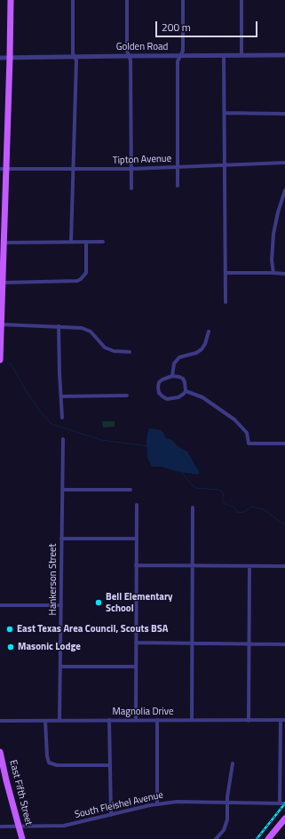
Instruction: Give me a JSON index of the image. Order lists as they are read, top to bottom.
{
  "streets": {
    "main road": ["East Fifth Street"],
    "street": [
      "Golden Road",
      "Tipton Avenue",
      "Hankerson Street",
      "Magnolia Drive",
      "South Fleishel Avenue"
    ]
  },
  "crossings": [
    ["Hankerson Street", "Magnolia Drive"],
    ["East Fifth Street", "South Fleishel Avenue"]
  ],
  "places": ["Bell Elementary School", "East Texas Area Council, Scouts BSA", "Masonic Lodge"],
  "scale_bar": "200 m"
}
